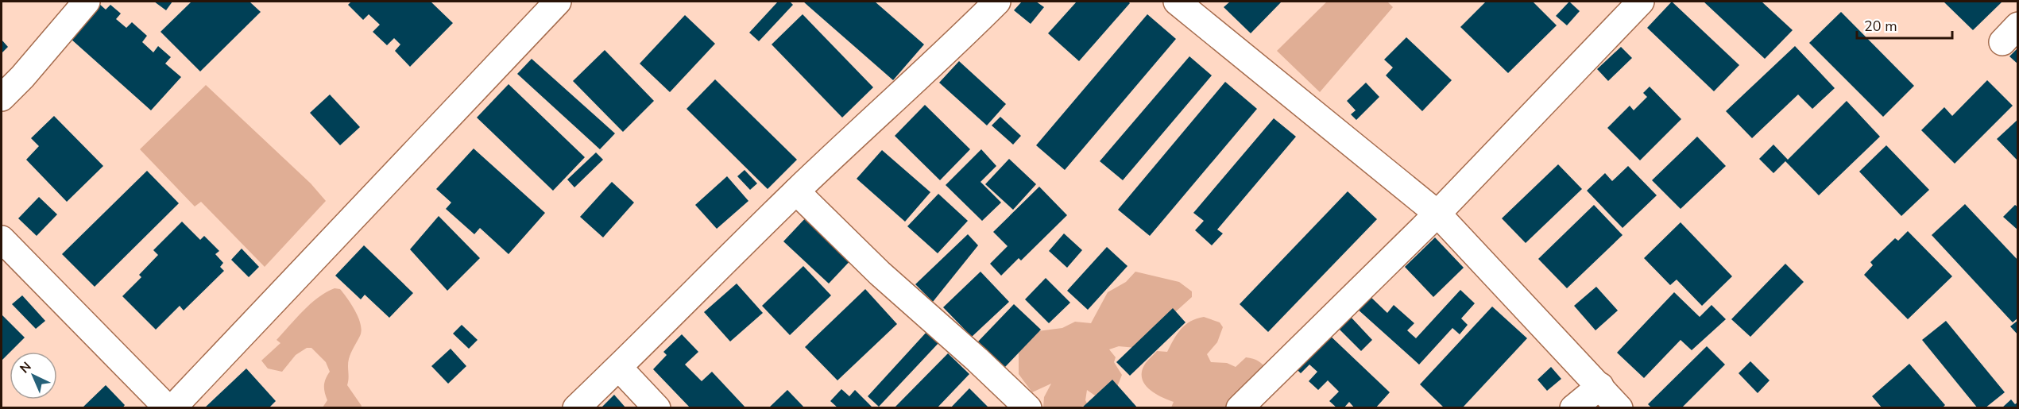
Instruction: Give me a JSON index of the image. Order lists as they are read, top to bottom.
{
  "scale_bar": "20 m",
  "north": "top left"
}
